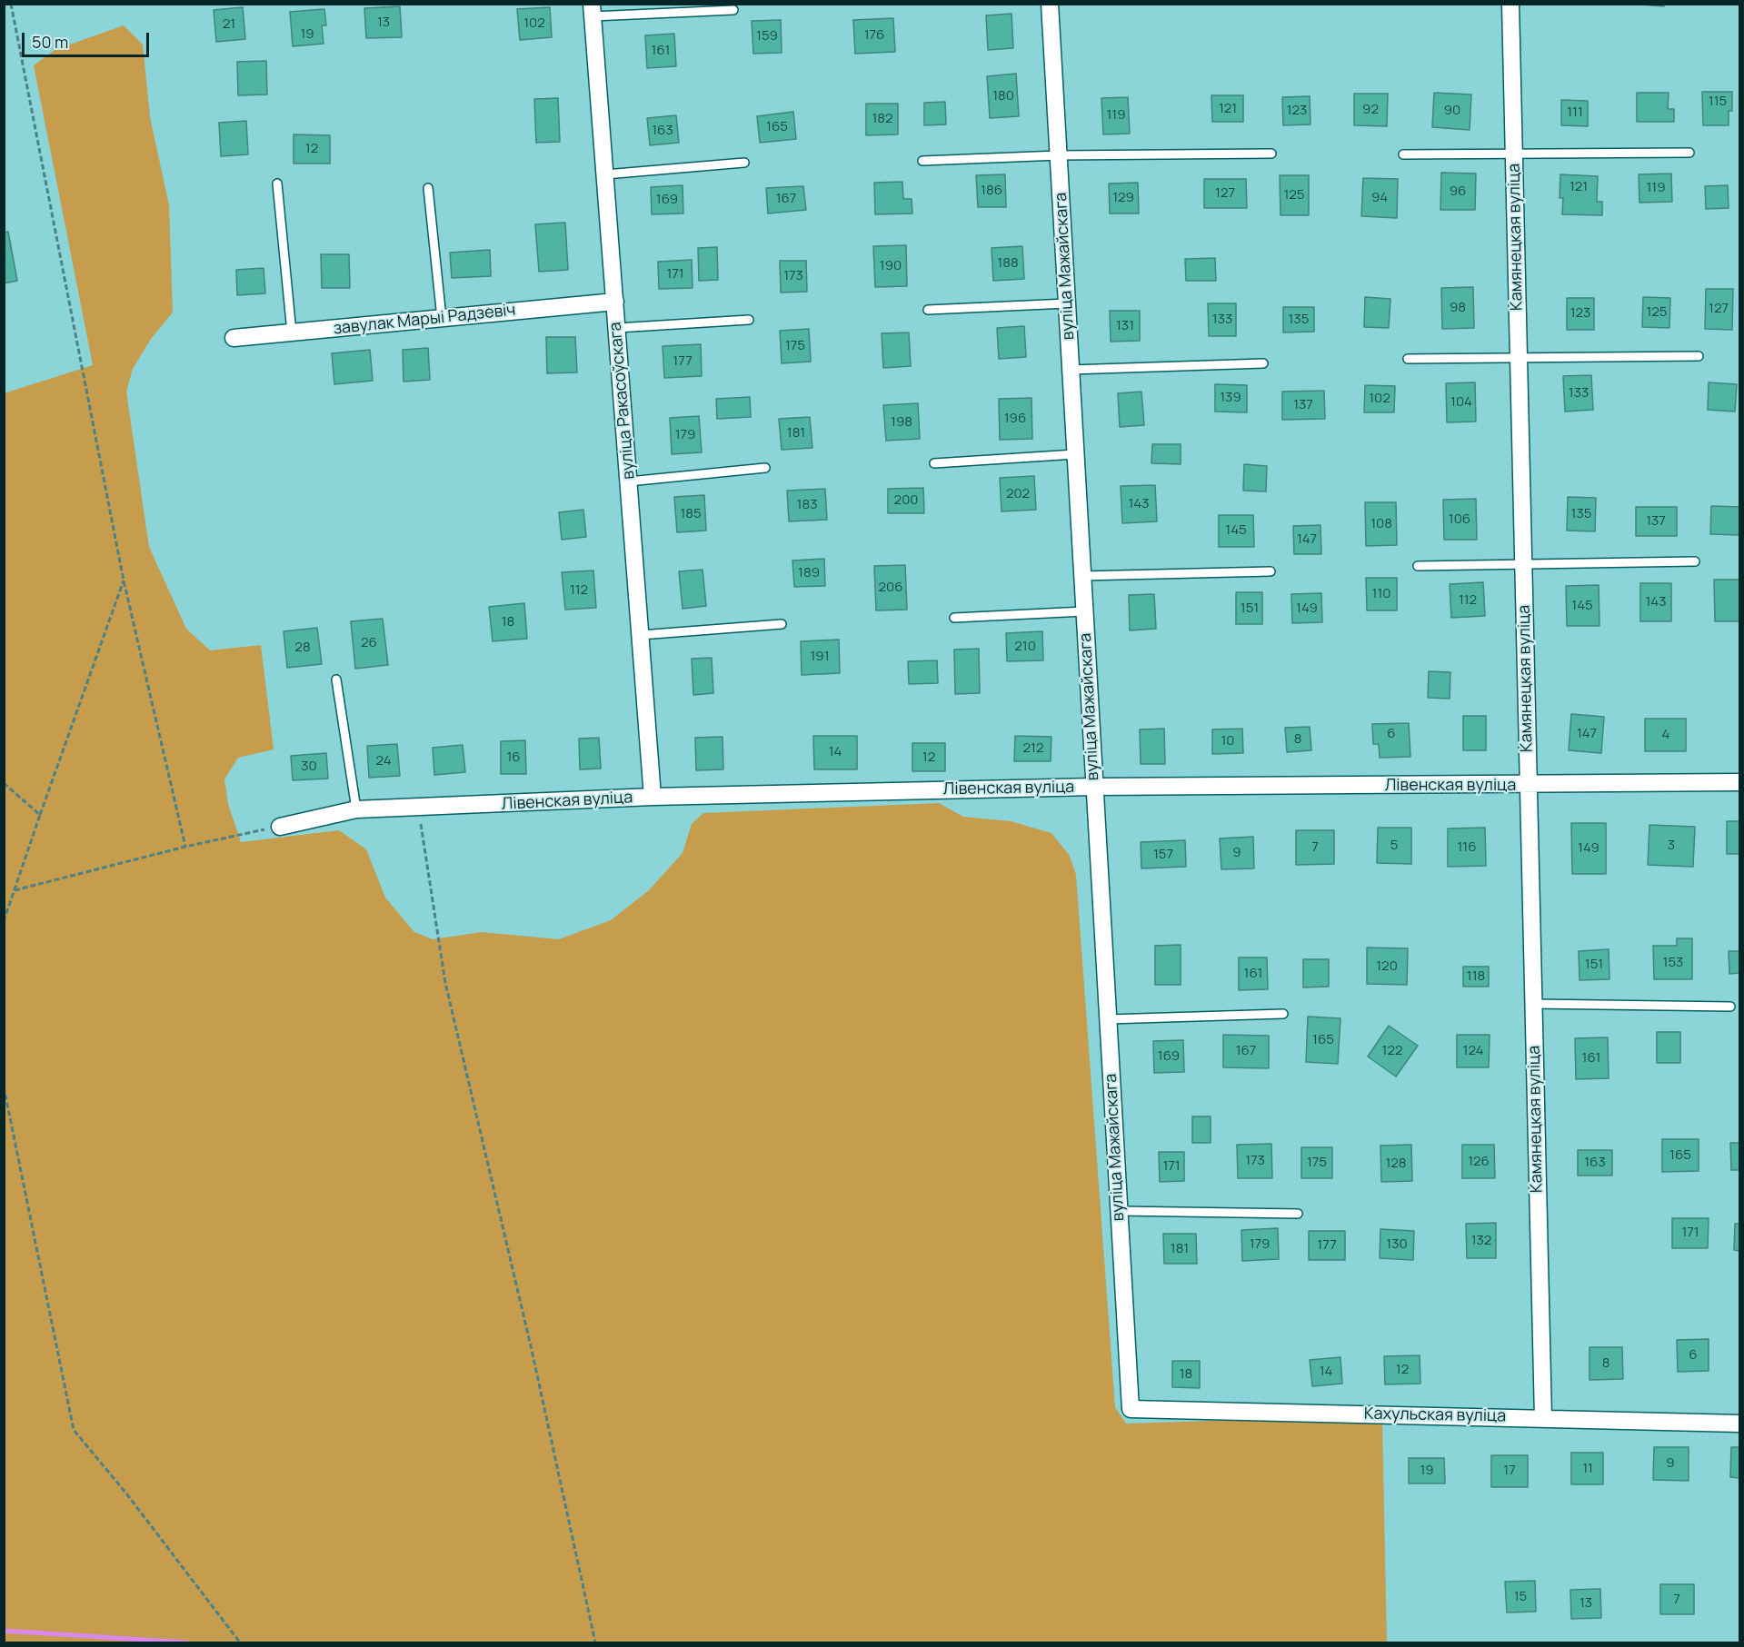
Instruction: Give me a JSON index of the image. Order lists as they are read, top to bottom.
{
  "streets": {
    "street": [
      "Камянецкая вуліца",
      "вуліца Мажайскага",
      "завулак Марыі Радзевіч",
      "вуліца Ракасоўскага",
      "Лівенская вуліца",
      "Кахульская вуліца"
    ]
  },
  "crossings": [
    ["Камянецкая вуліца", "Лівенская вуліца"],
    ["Камянецкая вуліца", "Кахульская вуліца"],
    ["вуліца Мажайскага", "Лівенская вуліца"],
    ["вуліца Мажайскага", "Кахульская вуліца"],
    ["завулак Марыі Радзевіч", "вуліца Ракасоўскага"],
    ["вуліца Ракасоўскага", "Лівенская вуліца"]
  ],
  "house_numbers": [
    "13",
    "102",
    "21",
    "19",
    "176",
    "159",
    "161",
    "180",
    "115",
    "121",
    "92",
    "123",
    "90",
    "111",
    "119",
    "182",
    "165",
    "163",
    "12",
    "121",
    "119",
    "186",
    "96",
    "127",
    "125",
    "129",
    "94",
    "167",
    "169",
    "188",
    "190",
    "171",
    "173",
    "98",
    "127",
    "125",
    "123",
    "133",
    "135",
    "131",
    "175",
    "177",
    "133",
    "139",
    "102",
    "104",
    "137",
    "196",
    "198",
    "181",
    "179",
    "202",
    "200",
    "143",
    "183",
    "185",
    "135",
    "106",
    "137",
    "108",
    "145",
    "147",
    "189",
    "206",
    "112",
    "110",
    "112",
    "143",
    "145",
    "151",
    "149",
    "18",
    "26",
    "210",
    "28",
    "191",
    "6",
    "147",
    "4",
    "8",
    "10",
    "212",
    "14",
    "16",
    "12",
    "24",
    "30",
    "5",
    "3",
    "7",
    "116",
    "149",
    "9",
    "157",
    "153",
    "151",
    "120",
    "161",
    "118",
    "165",
    "167",
    "122",
    "124",
    "169",
    "161",
    "165",
    "173",
    "126",
    "175",
    "163",
    "128",
    "171",
    "171",
    "132",
    "179",
    "130",
    "177",
    "181",
    "6",
    "8",
    "12",
    "14",
    "18",
    "9",
    "11",
    "19",
    "17",
    "15",
    "7",
    "13"
  ],
  "scale_bar": "50 m"
}
